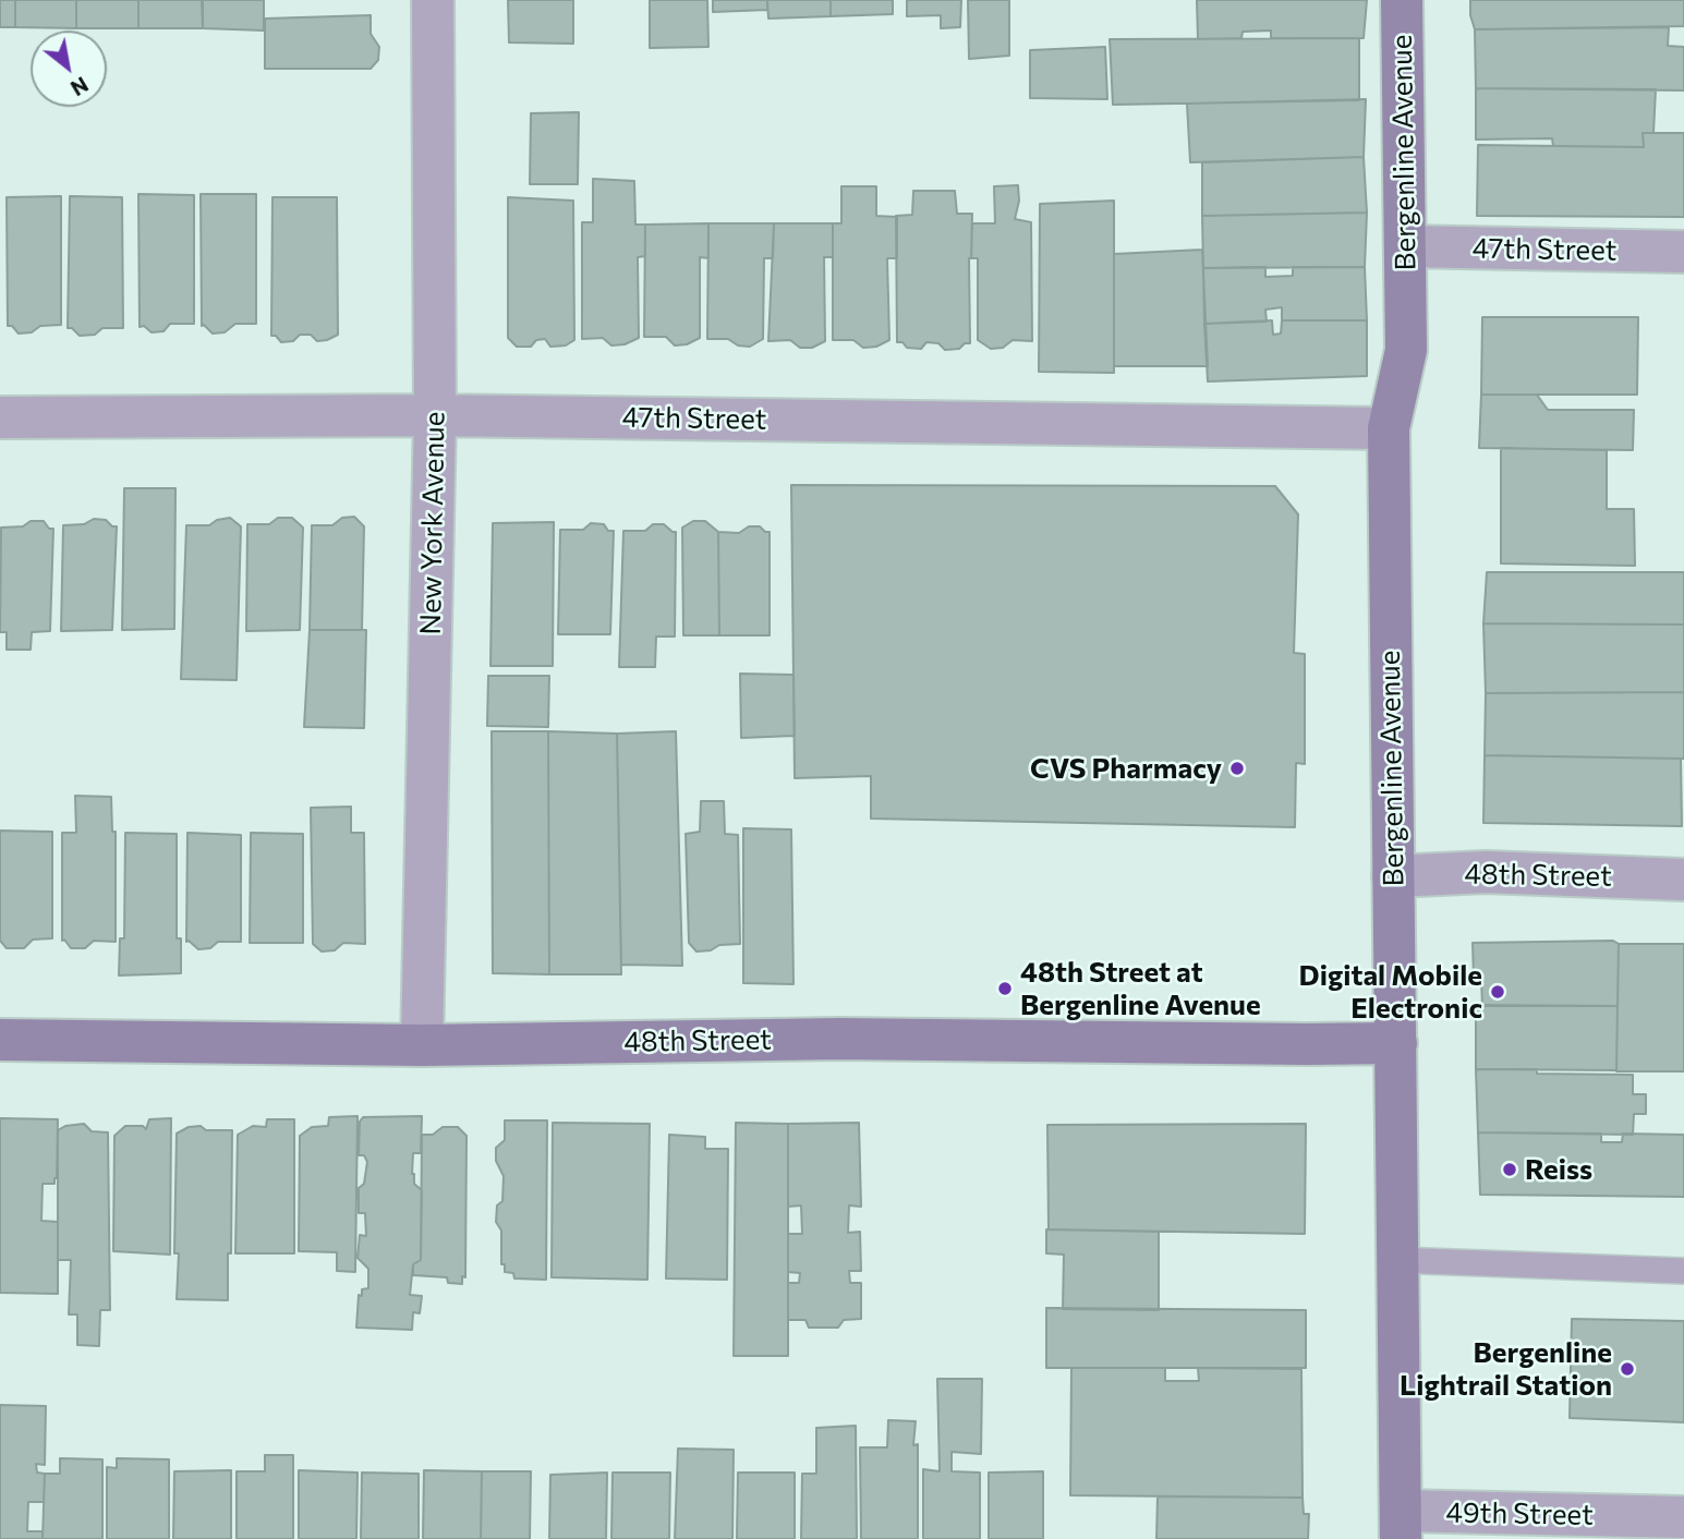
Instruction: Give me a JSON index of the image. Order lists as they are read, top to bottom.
{
  "streets": {
    "street": [
      "Bergenline Avenue",
      "47th Street",
      "New York Avenue",
      "48th Street",
      "49th Street"
    ]
  },
  "crossings": [
    ["Bergenline Avenue", "47th Street"],
    ["Bergenline Avenue", "48th Street"],
    ["Bergenline Avenue", "49th Street"],
    ["47th Street", "New York Avenue"],
    ["New York Avenue", "48th Street"]
  ],
  "places": [
    "CVS Pharmacy",
    "48th Street at Bergenline Avenue",
    "Digital Mobile Electronic",
    "Reiss",
    "Bergenline Lightrail Station"
  ],
  "north": "bottom right"
}
